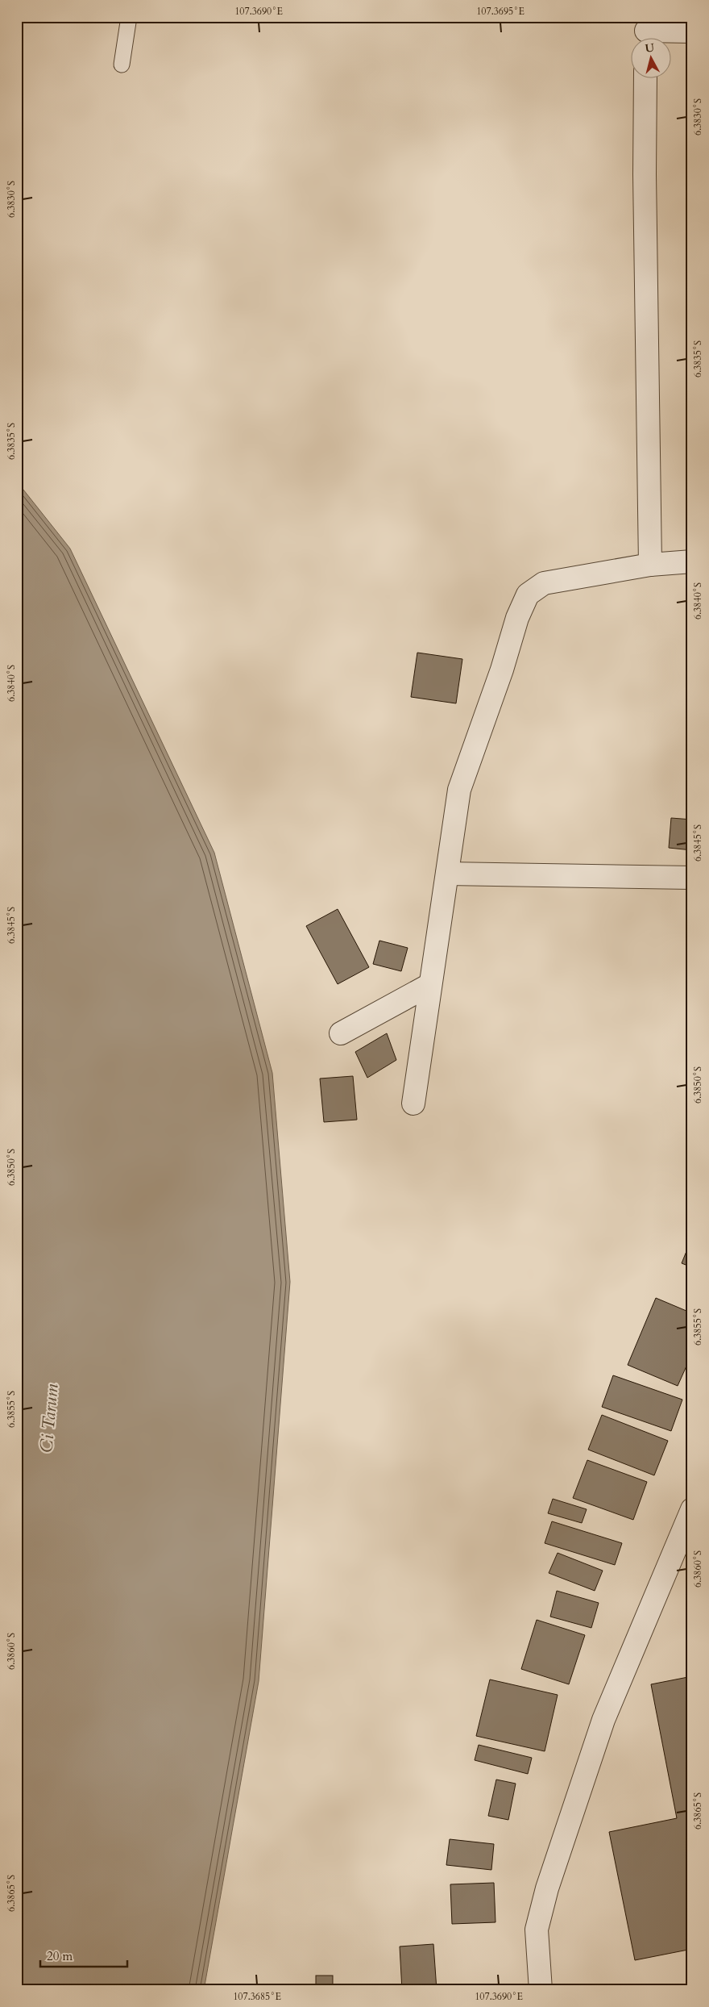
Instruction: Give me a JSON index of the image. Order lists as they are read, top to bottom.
{
  "water": ["Ci Tarum"],
  "scale_bar": "20 m",
  "north": "top",
  "coordinates": [
    "107.3690°E",
    "107.3695°E",
    "6.3830°S",
    "6.3835°S",
    "6.3840°S",
    "6.3845°S",
    "6.3850°S",
    "6.3855°S",
    "6.3860°S",
    "6.3865°S",
    "107.3685°E"
  ]
}
